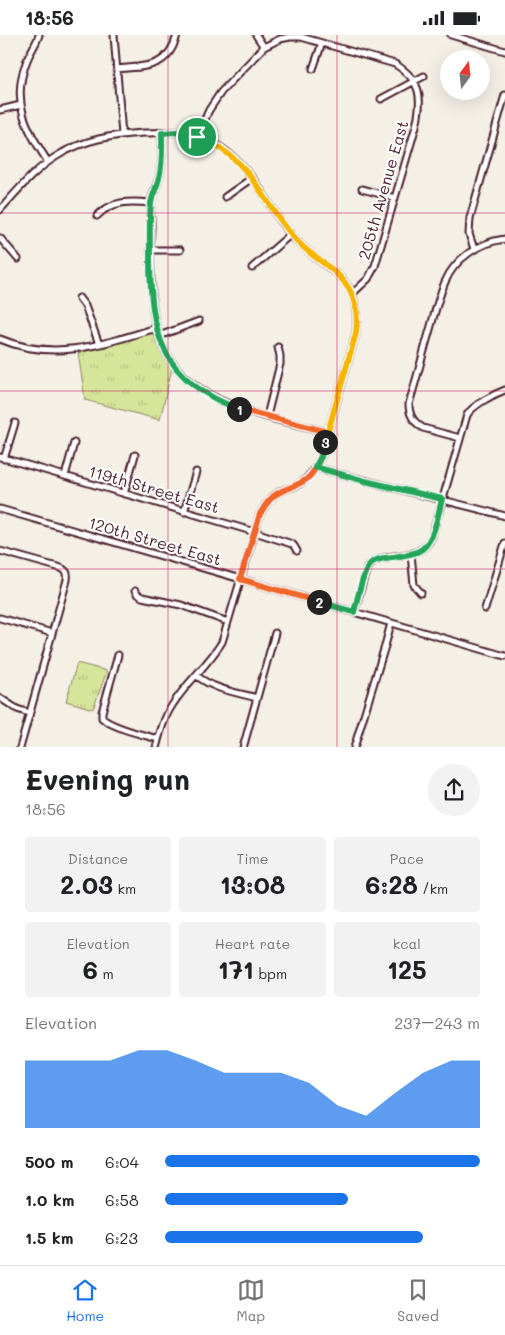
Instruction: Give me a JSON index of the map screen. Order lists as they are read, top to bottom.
{
  "streets": {
    "street": ["205th Avenue East", "119th Street East", "120th Street East"]
  },
  "north": "top",
  "page": {
    "status": "18:56",
    "pins": ["1", "3", "2"],
    "heading": ["Evening run", "18:56"],
    "stats": [
      ["Distance", "2.03 km"],
      ["Time", "13:08"],
      ["Pace", "6:28 /km"],
      ["Elevation", "6 m"],
      ["Heart rate", "171 bpm"],
      ["kcal", "125"]
    ],
    "chart": ["Elevation", "237–243 m"],
    "list": [
      {
        "name": "500 m",
        "note": "6:04"
      },
      {
        "name": "1.0 km",
        "note": "6:58"
      },
      {
        "name": "1.5 km",
        "note": "6:23"
      }
    ],
    "tabs": ["Home", "Map", "Saved"]
  }
}
